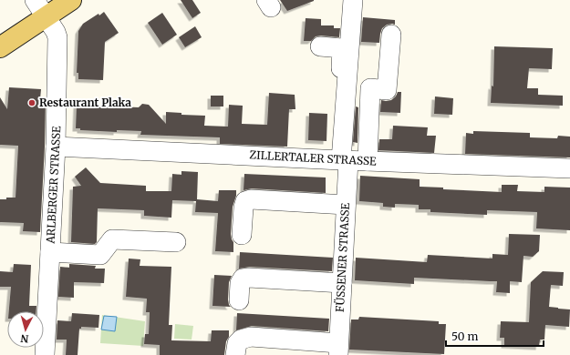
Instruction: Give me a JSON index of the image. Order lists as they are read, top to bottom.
{
  "streets": {
    "street": ["ZILLERTALER STRASSE", "ARLBERGER STRASSE", "FÜSSENER STRASSE"]
  },
  "crossings": [
    ["ZILLERTALER STRASSE", "ARLBERGER STRASSE"],
    ["ZILLERTALER STRASSE", "FÜSSENER STRASSE"]
  ],
  "places": ["Restaurant Plaka"],
  "scale_bar": "50 m",
  "north": "bottom"
}
